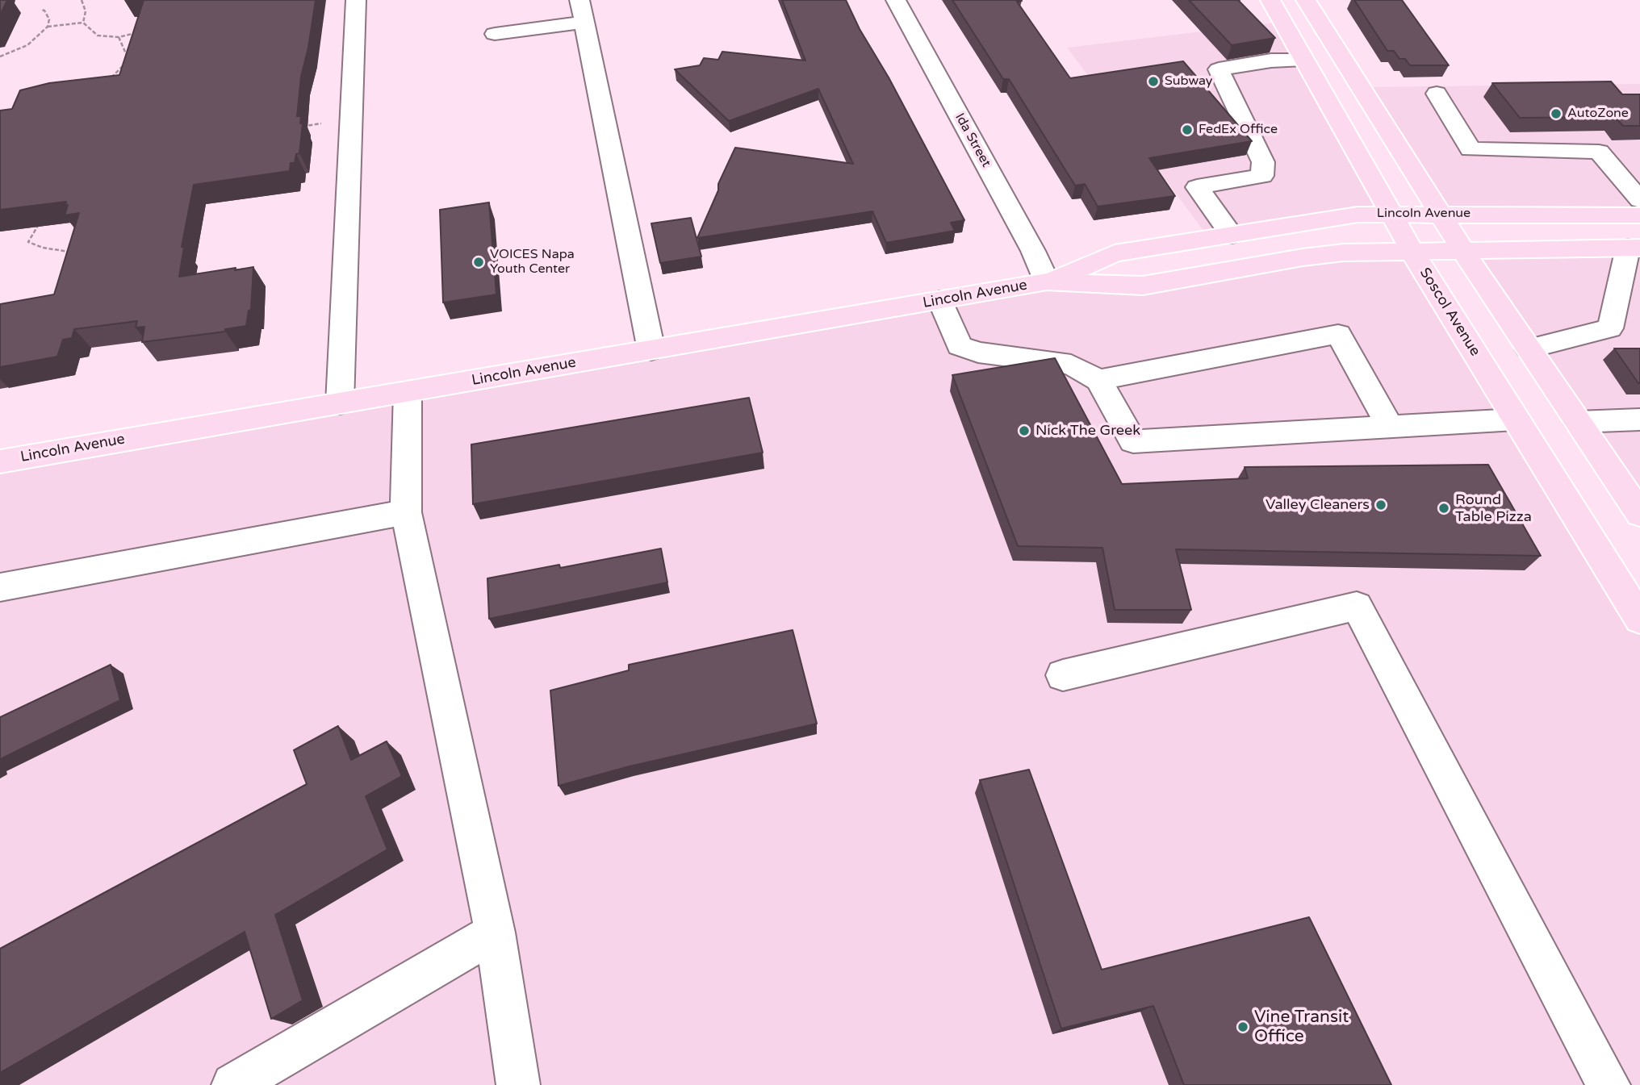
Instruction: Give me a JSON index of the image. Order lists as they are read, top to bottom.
{
  "streets": {
    "main road": ["Lincoln Avenue", "Soscol Avenue"],
    "street": ["Ida Street"]
  },
  "crossings": [
    ["Ida Street", "Lincoln Avenue"],
    ["Lincoln Avenue", "Soscol Avenue"]
  ],
  "places": [
    "Subway",
    "AutoZone",
    "FedEx Office",
    "VOICES Napa Youth Center",
    "Nick The Greek",
    "Valley Cleaners",
    "Round Table Pizza",
    "Vine Transit Office"
  ]
}
